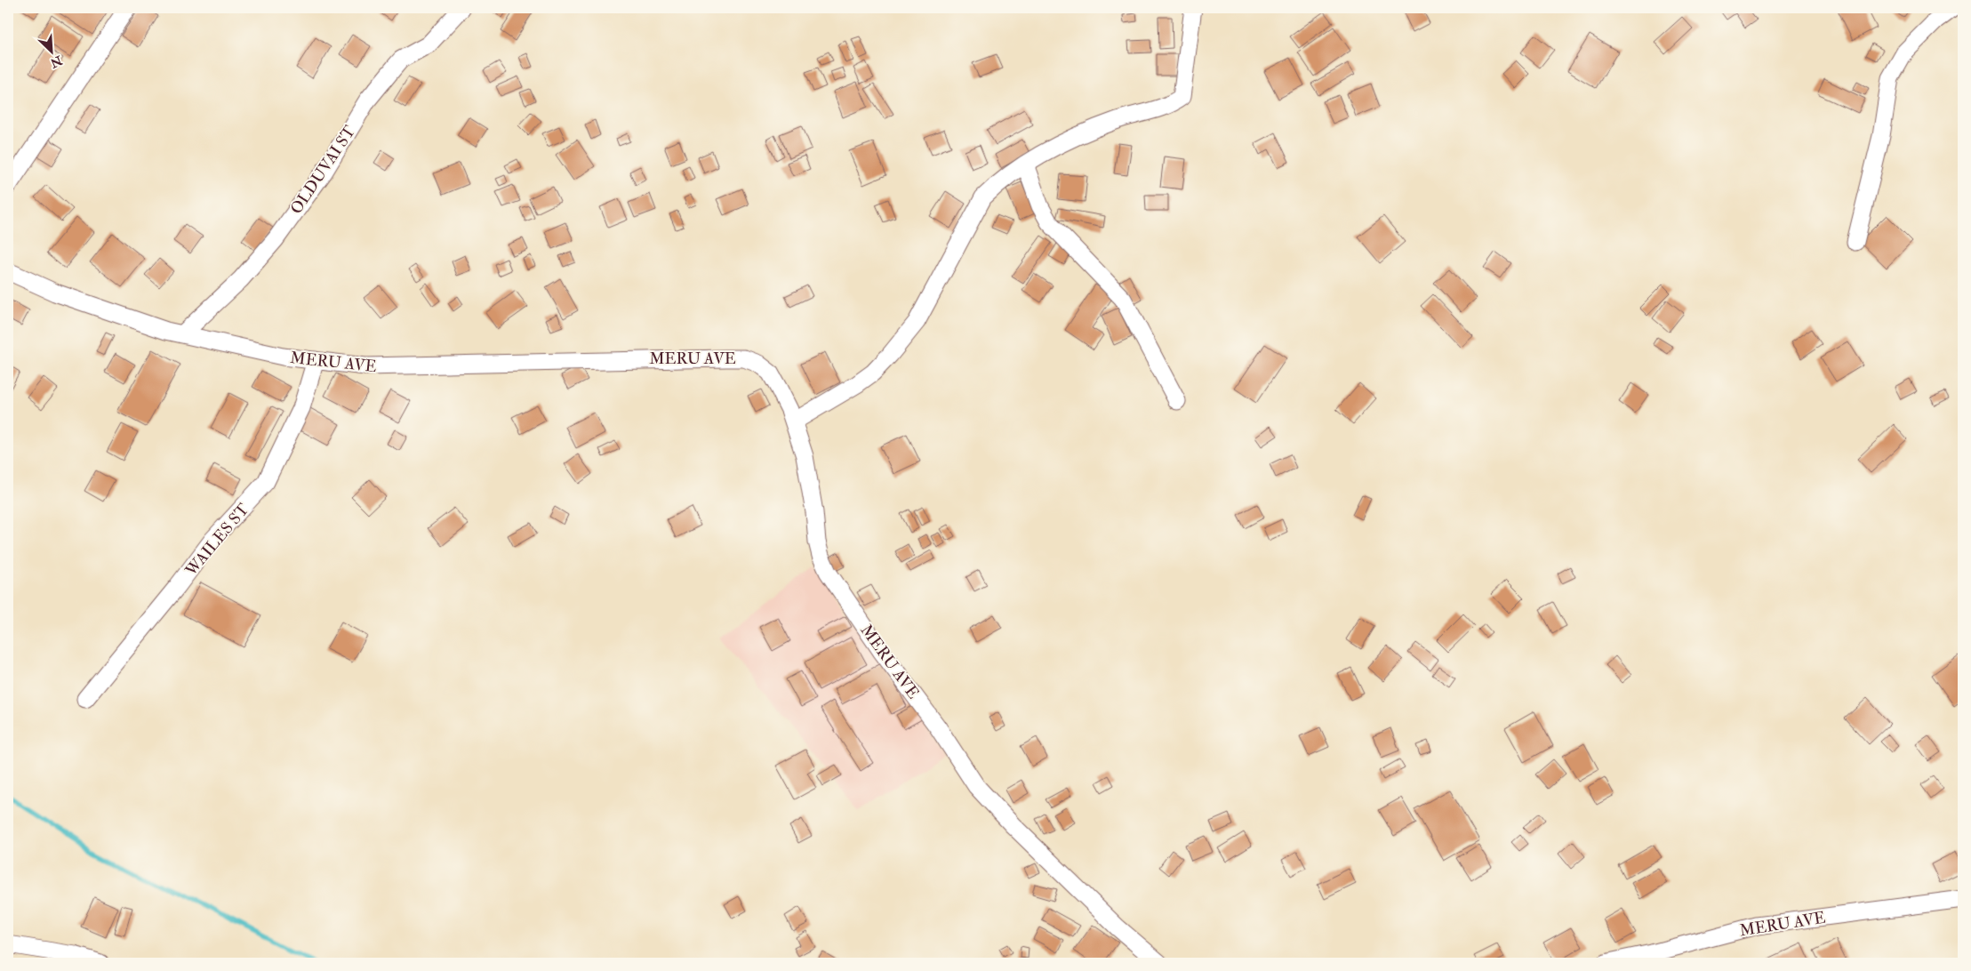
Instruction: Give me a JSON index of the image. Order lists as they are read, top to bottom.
{
  "streets": {
    "street": ["OLDUVAI ST", "MERU AVE", "WAILES ST"]
  },
  "crossings": [
    ["OLDUVAI ST", "MERU AVE"],
    ["MERU AVE", "WAILES ST"]
  ],
  "north": "bottom right"
}
